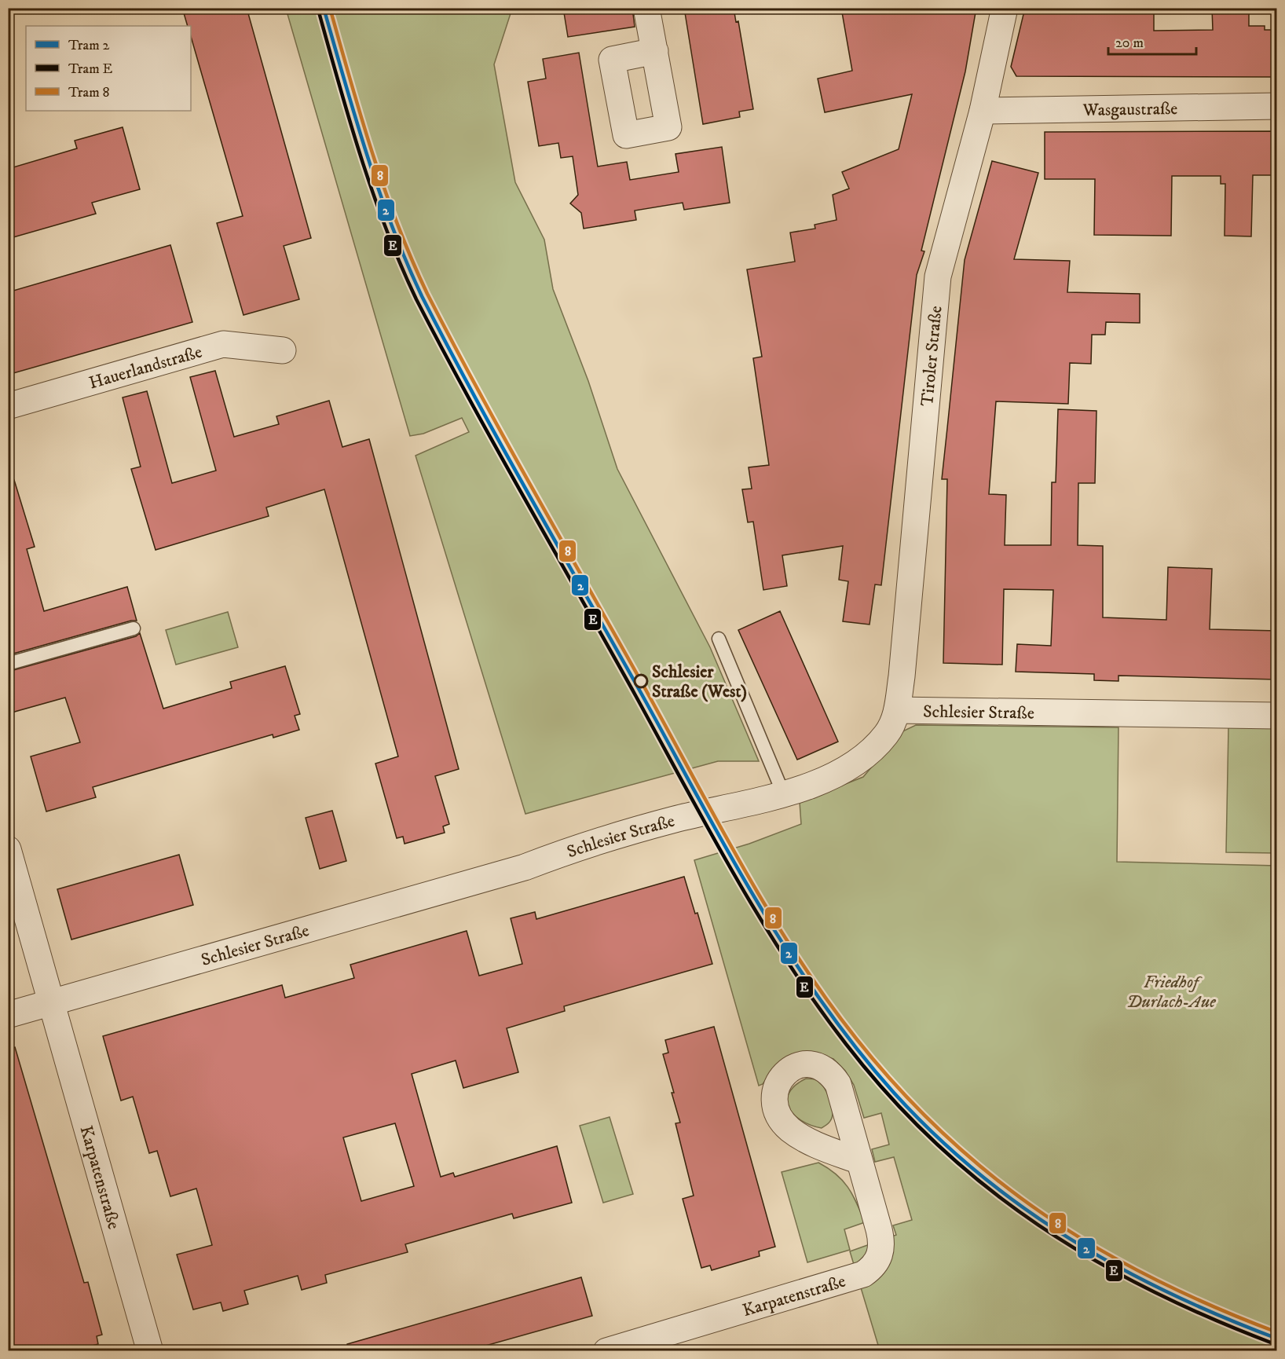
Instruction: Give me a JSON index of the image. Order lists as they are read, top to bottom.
{
  "streets": {
    "street": [
      "Wasgaustraße",
      "Tiroler Straße",
      "Hauerlandstraße",
      "Schlesier Straße",
      "Karpatenstraße"
    ]
  },
  "crossings": [
    ["Wasgaustraße", "Tiroler Straße"],
    ["Tiroler Straße", "Schlesier Straße"],
    ["Schlesier Straße", "Karpatenstraße"]
  ],
  "parks": ["Friedhof Durlach-Aue"],
  "places": ["Schlesier Straße (West)"],
  "lines": ["tram line 2", "tram line 8", "tram line E"],
  "legend": ["Tram 2", "Tram E", "Tram 8"],
  "scale_bar": "20 m"
}
